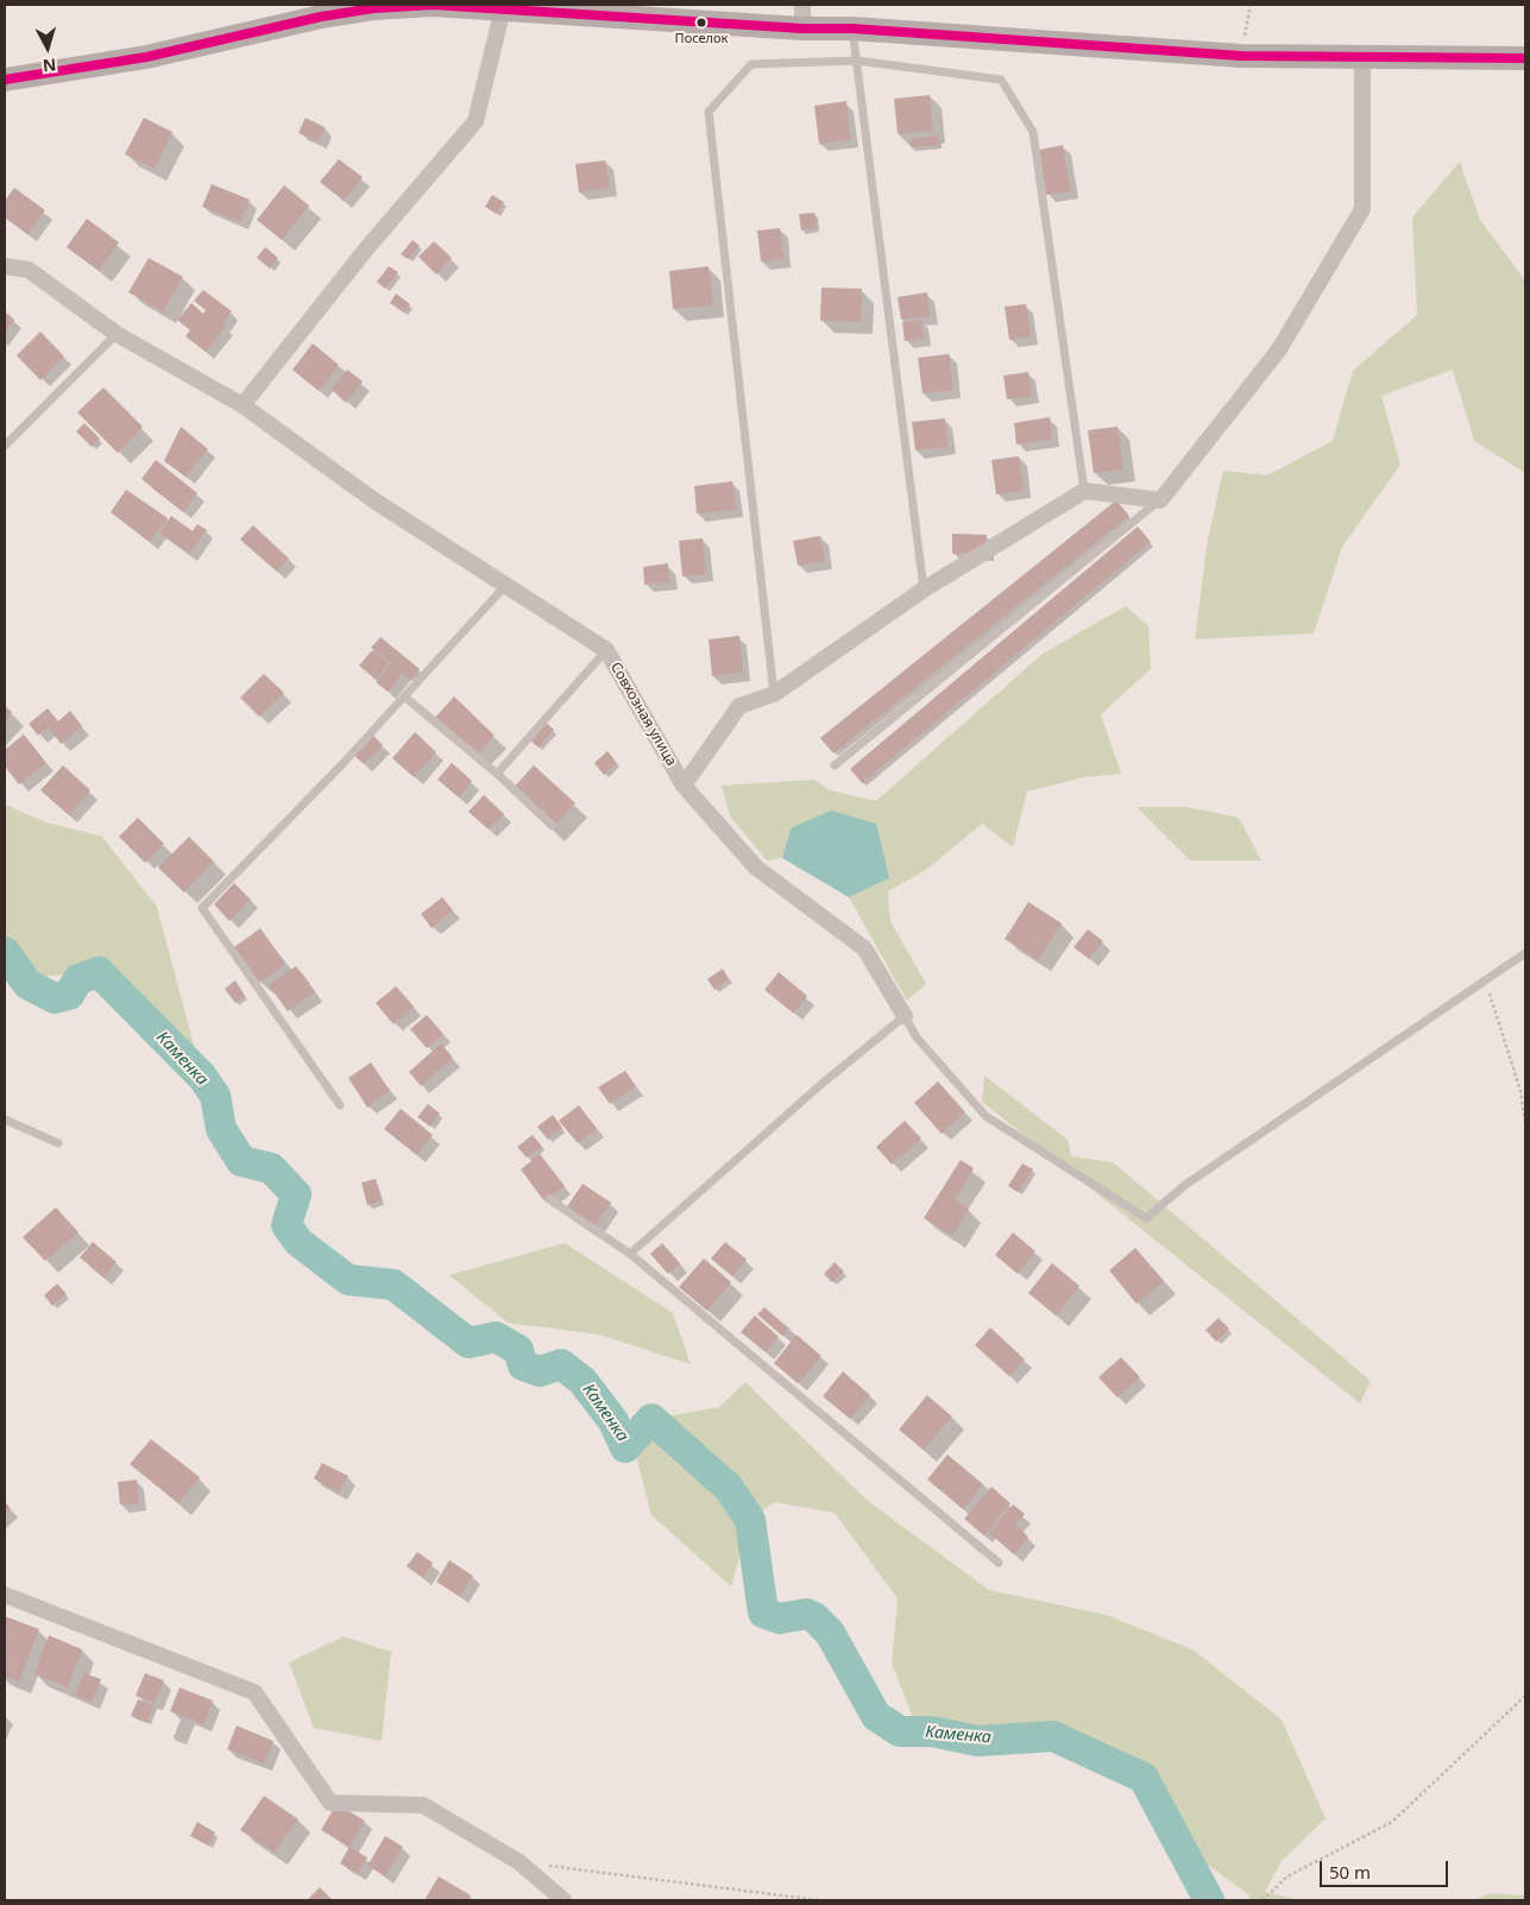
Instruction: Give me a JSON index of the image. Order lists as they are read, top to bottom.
{
  "streets": {
    "street": ["Совхозная улица"]
  },
  "water": ["Каменка"],
  "places": ["Поселок"],
  "scale_bar": "50 m",
  "north": "bottom"
}
